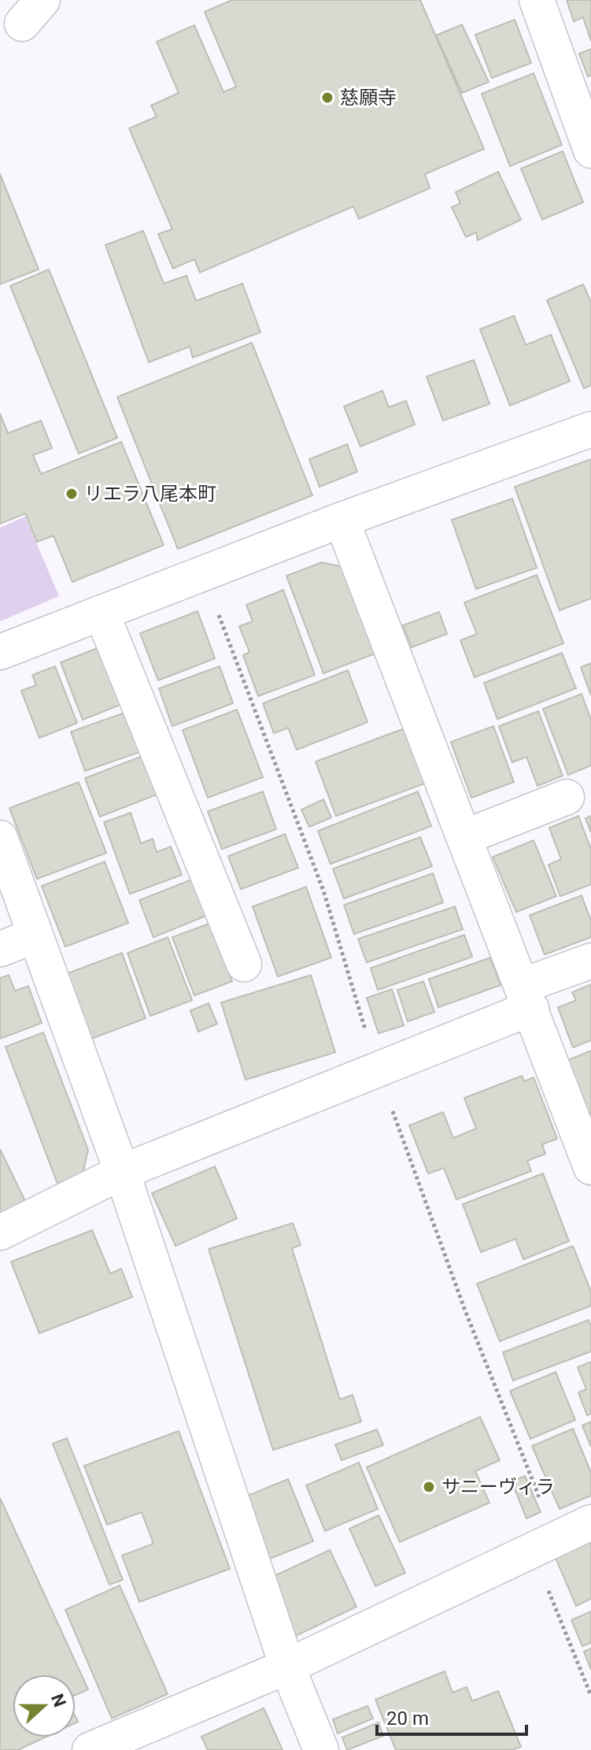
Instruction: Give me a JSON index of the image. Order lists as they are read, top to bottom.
{
  "places": ["慈願寺", "リエラ八尾本町", "サニーヴィラ"],
  "scale_bar": "20 m",
  "north": "right"
}
